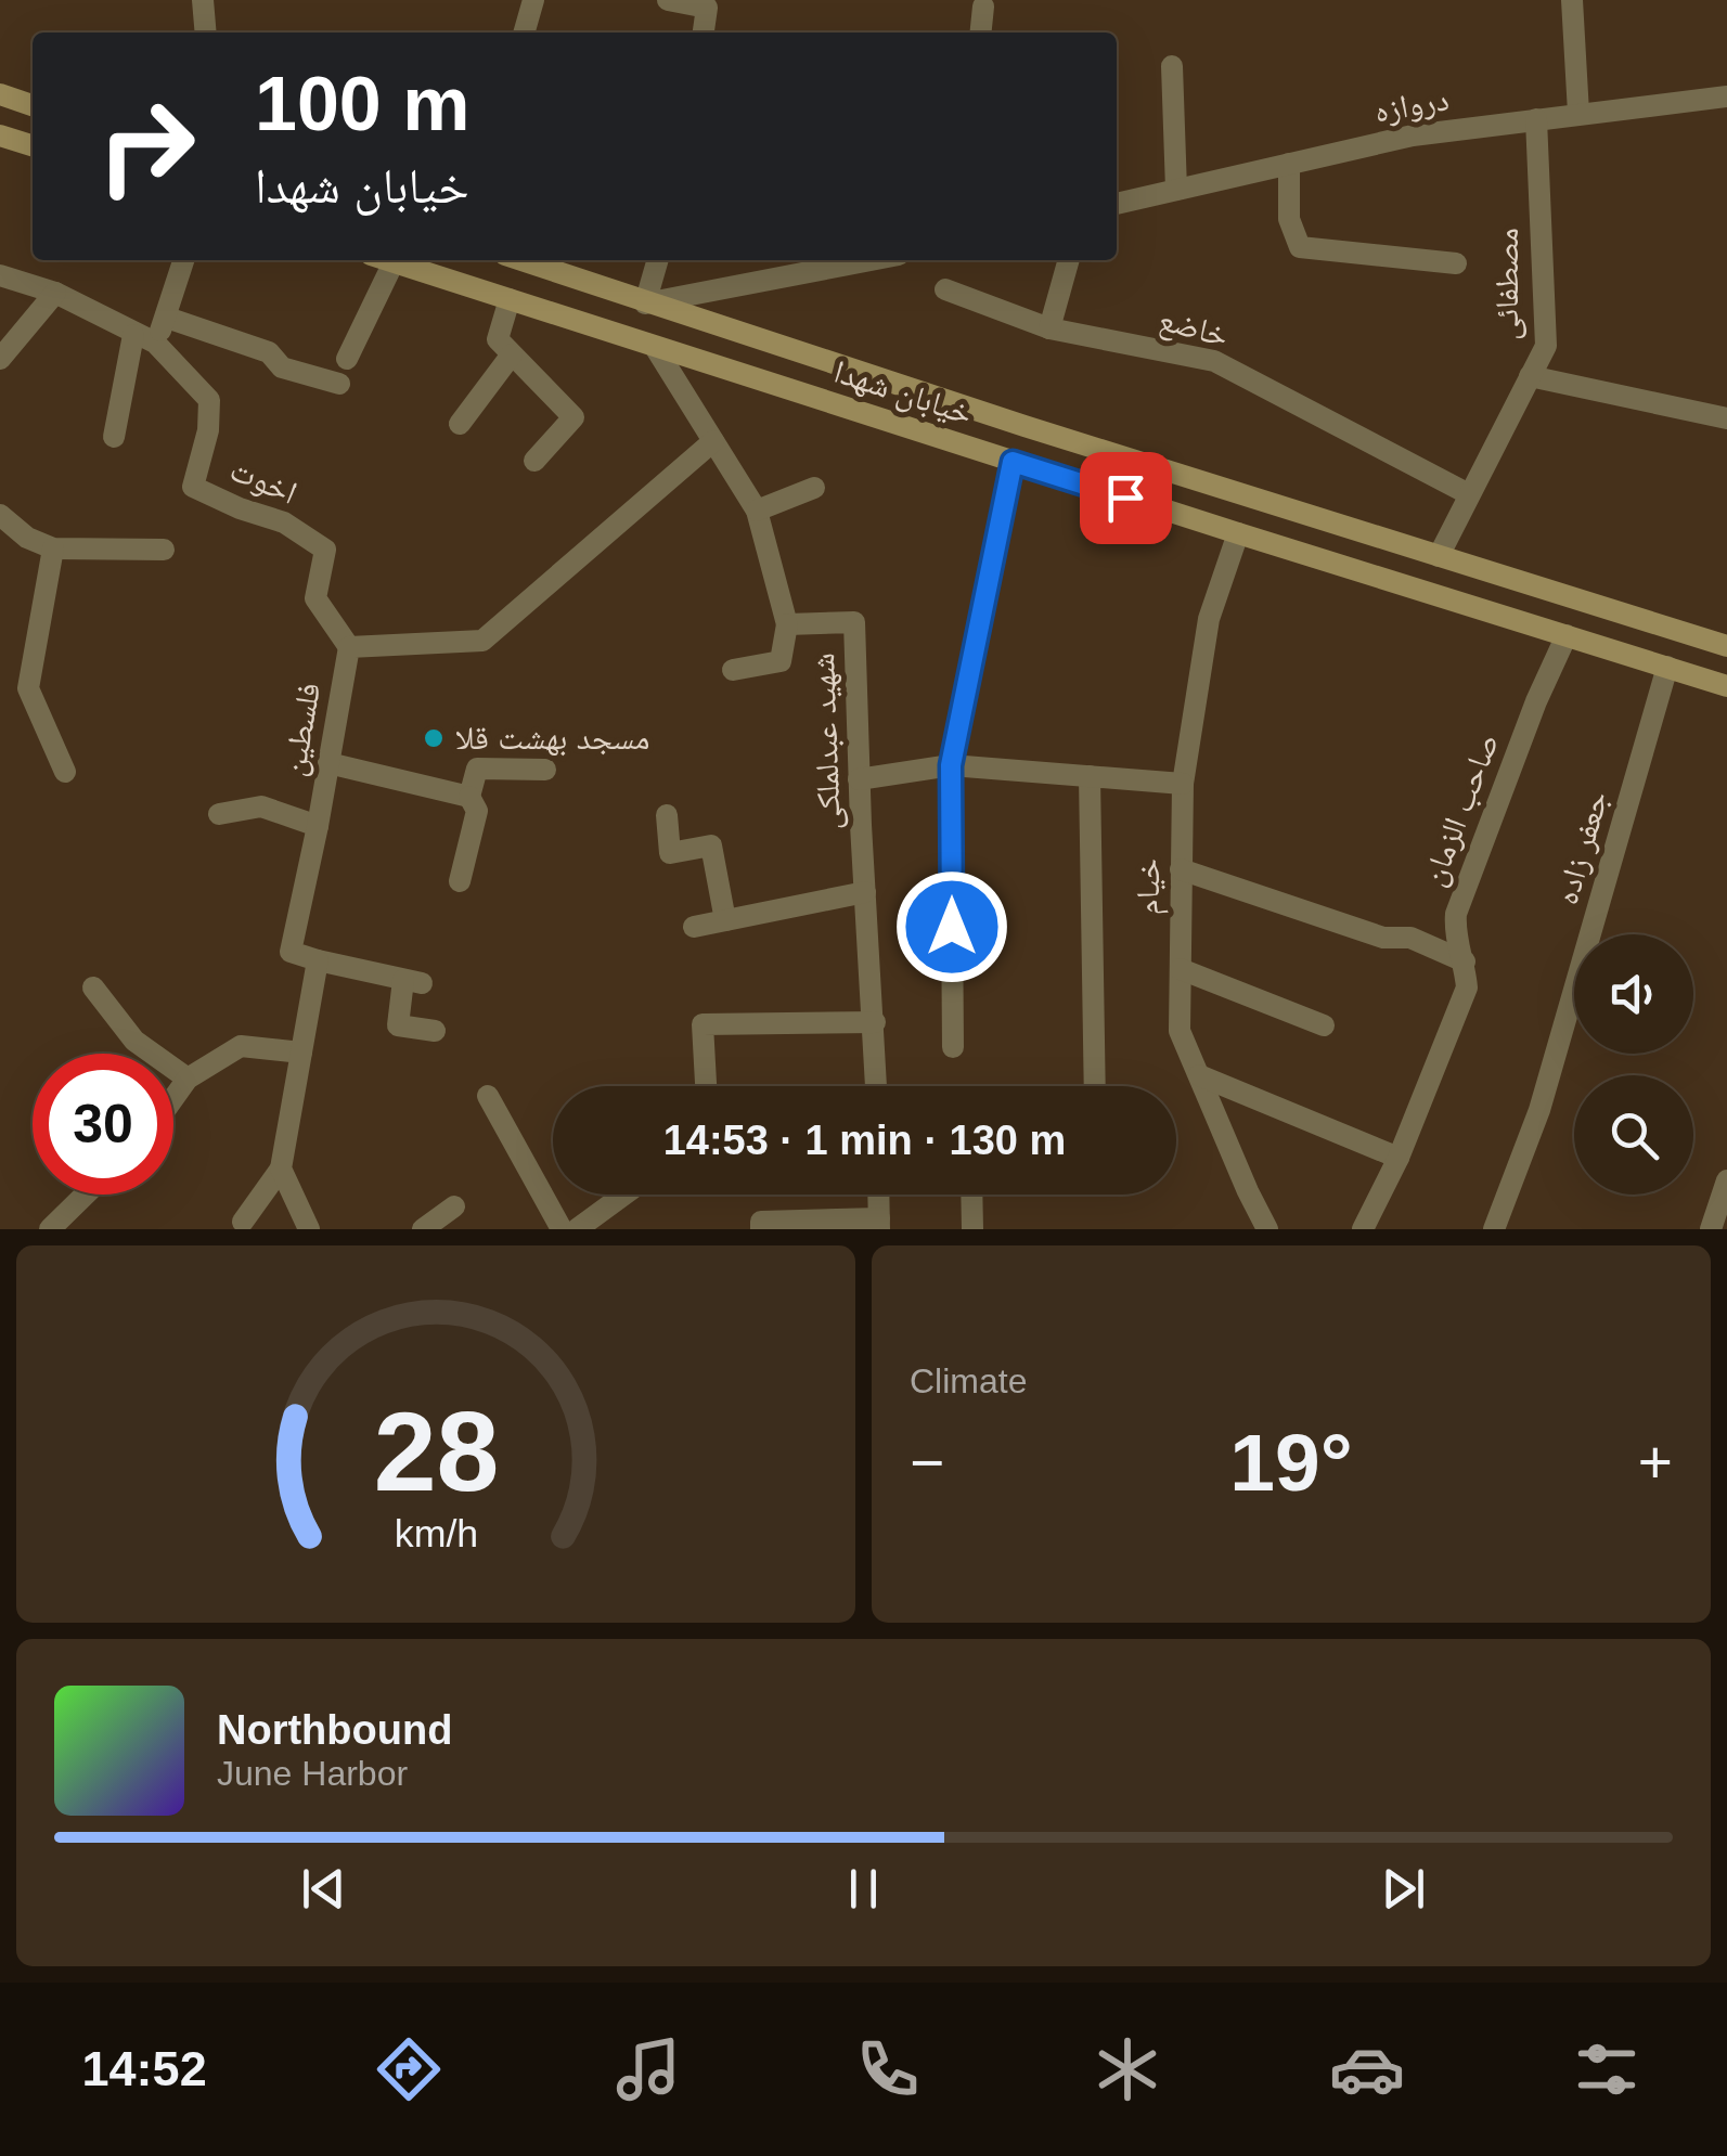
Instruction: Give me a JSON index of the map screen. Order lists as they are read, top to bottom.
{
  "streets": {
    "main road": ["خیابان شهدا"],
    "street": [
      "دروازه",
      "مصطفائی",
      "خاضع",
      "اخوت",
      "فلسطین",
      "شهید عبدلملکی",
      "صاحب الزمان",
      "جعفر زاده",
      "خیام"
    ]
  },
  "crossings": [
    ["دروازه", "مصطفائی"],
    ["مصطفائی", "خاضع"],
    ["مصطفائی", "خیابان شهدا"],
    ["خیابان شهدا", "شهید عبدلملکی"],
    ["خیابان شهدا", "صاحب الزمان"],
    ["خیابان شهدا", "جعفر زاده"],
    ["خیابان شهدا", "خیام"],
    ["اخوت", "فلسطین"],
    ["فلسطین", "شهید عبدلملکی"]
  ],
  "places": ["مسجد بهشت قلا"],
  "page": {
    "turn": ["100 m", "خیابان شهدا"],
    "limit": "30",
    "trip": "14:53 · 1 min · 130 m",
    "tile": "Climate",
    "heat": ["−", "19°", "+"],
    "song": ["Northbound", "June Harbor"],
    "tabs": "14:52",
    "gauge": ["28", "km/h"]
  }
}
